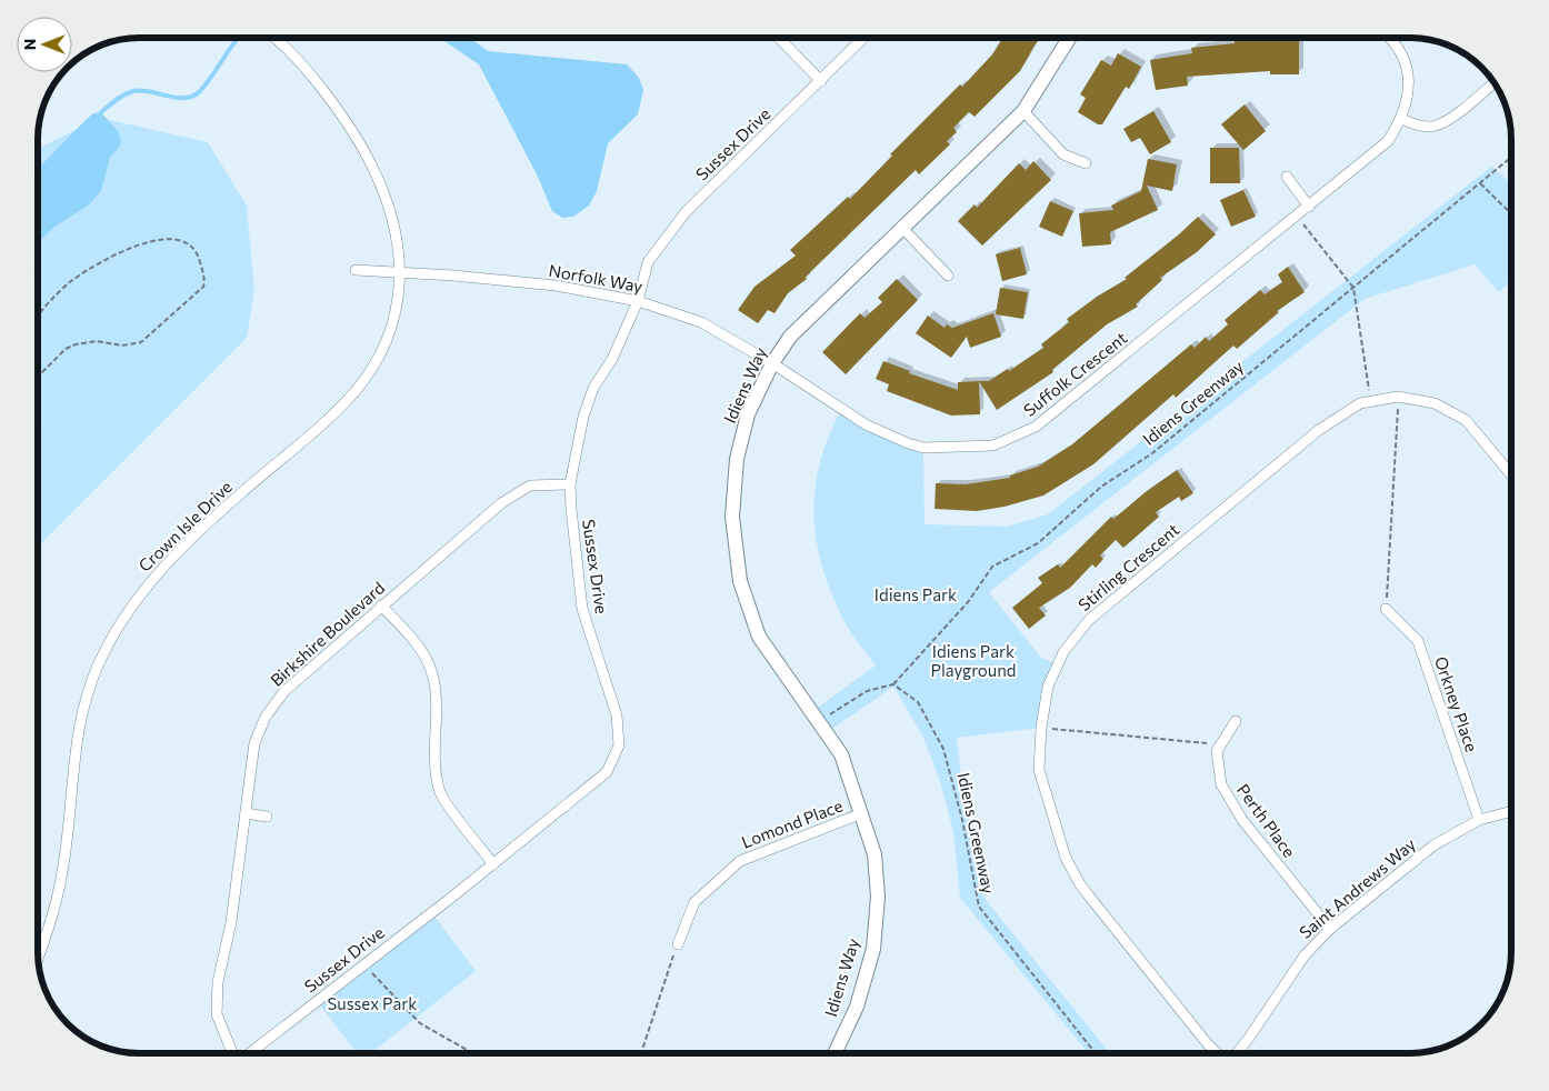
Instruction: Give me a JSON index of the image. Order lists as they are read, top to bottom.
{
  "streets": {
    "street": [
      "Sussex Drive",
      "Norfolk Way",
      "Suffolk Crescent",
      "Idiens Way",
      "Crown Isle Drive",
      "Stirling Crescent",
      "Birkshire Boulevard",
      "Orkney Place",
      "Perth Place",
      "Lomond Place",
      "Saint Andrews Way"
    ],
    "path": ["Idiens Greenway"]
  },
  "crossings": [
    ["Sussex Drive", "Norfolk Way"],
    ["Sussex Drive", "Birkshire Boulevard"],
    ["Norfolk Way", "Suffolk Crescent"],
    ["Norfolk Way", "Idiens Way"],
    ["Norfolk Way", "Crown Isle Drive"],
    ["Suffolk Crescent", "Idiens Way"],
    ["Idiens Way", "Lomond Place"],
    ["Orkney Place", "Saint Andrews Way"],
    ["Perth Place", "Saint Andrews Way"]
  ],
  "parks": ["Idiens Park", "Idiens Park Playground", "Sussex Park"],
  "north": "left"
}
